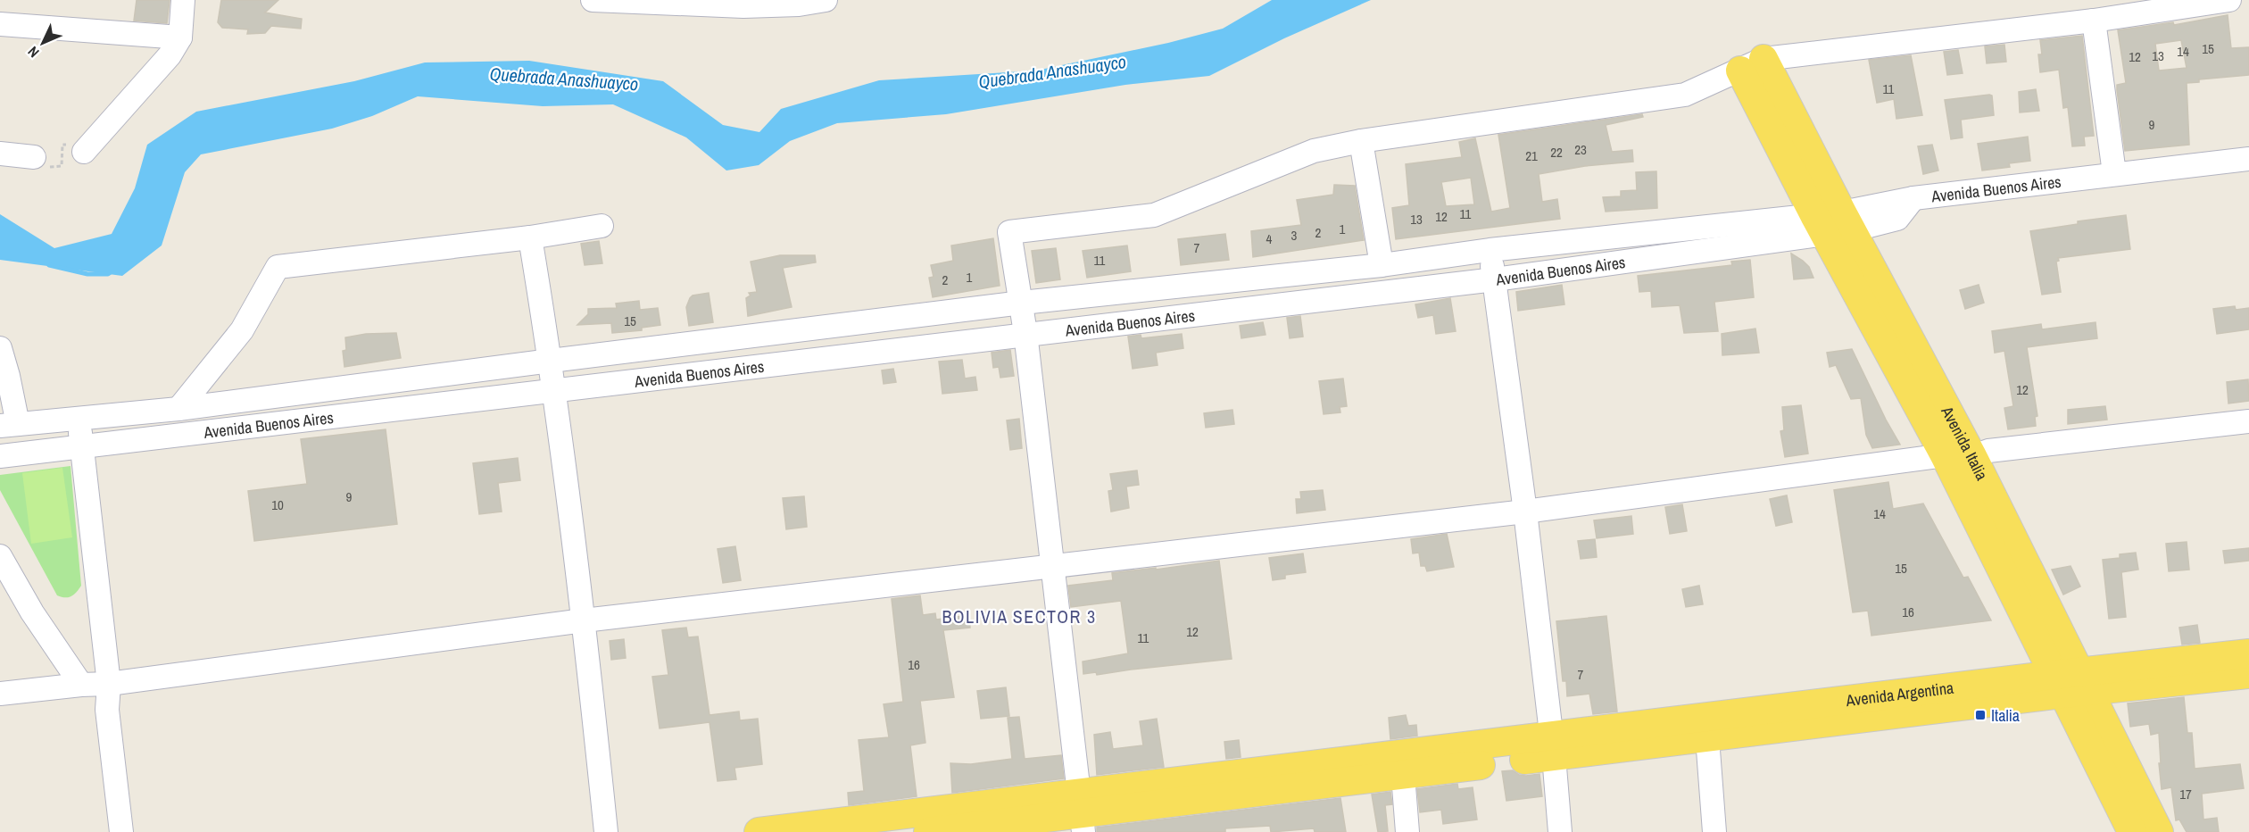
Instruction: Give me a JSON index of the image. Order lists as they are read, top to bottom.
{
  "streets": {
    "main road": ["Avenida Italia", "Avenida Argentina"],
    "street": ["Avenida Buenos Aires"]
  },
  "crossings": [
    ["Avenida Buenos Aires", "Avenida Italia"],
    ["Avenida Italia", "Avenida Argentina"]
  ],
  "districts": ["BOLIVIA SECTOR 3"],
  "water": ["Quebrada Anashuayco"],
  "places": {
    "transit": ["Italia"]
  },
  "house_numbers": [
    "15",
    "14",
    "13",
    "12",
    "11",
    "9",
    "23",
    "22",
    "21",
    "11",
    "12",
    "13",
    "1",
    "2",
    "3",
    "4",
    "7",
    "11",
    "1",
    "2",
    "15",
    "12",
    "9",
    "10",
    "14",
    "15",
    "16",
    "12",
    "11",
    "16",
    "7",
    "17"
  ],
  "north": "bottom left"
}
